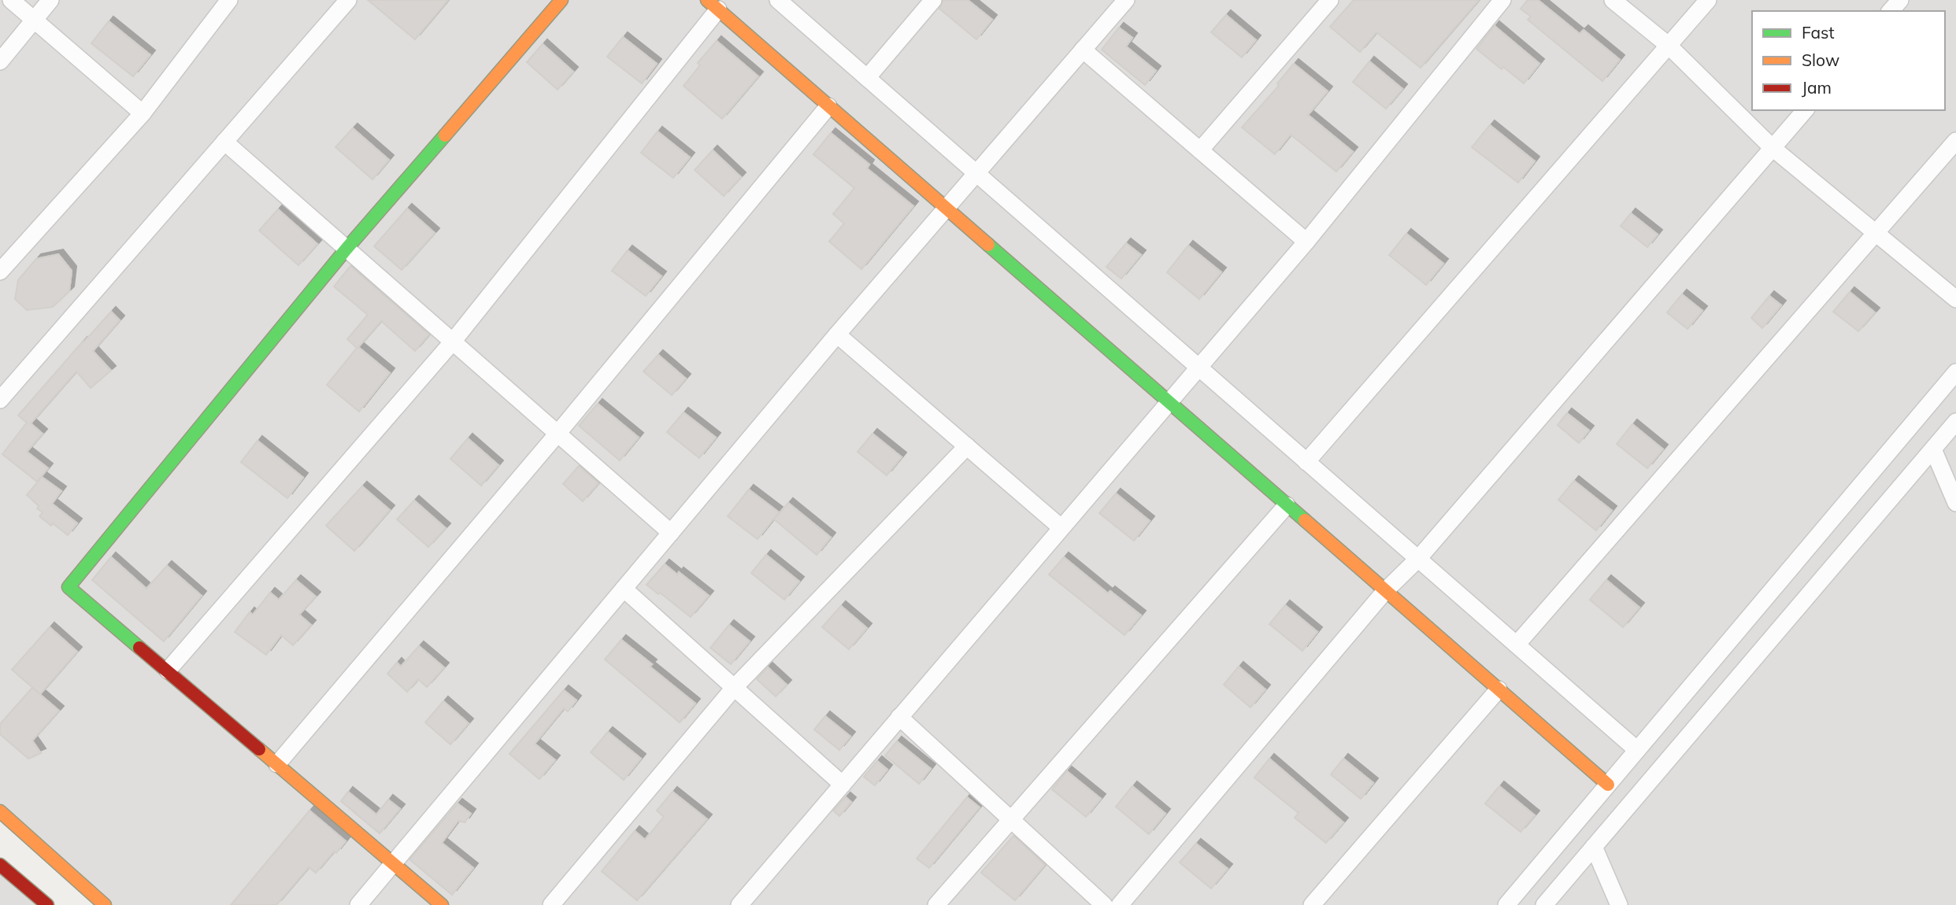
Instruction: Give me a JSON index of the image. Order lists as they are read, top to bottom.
{
  "legend": ["Fast", "Slow", "Jam"]
}
